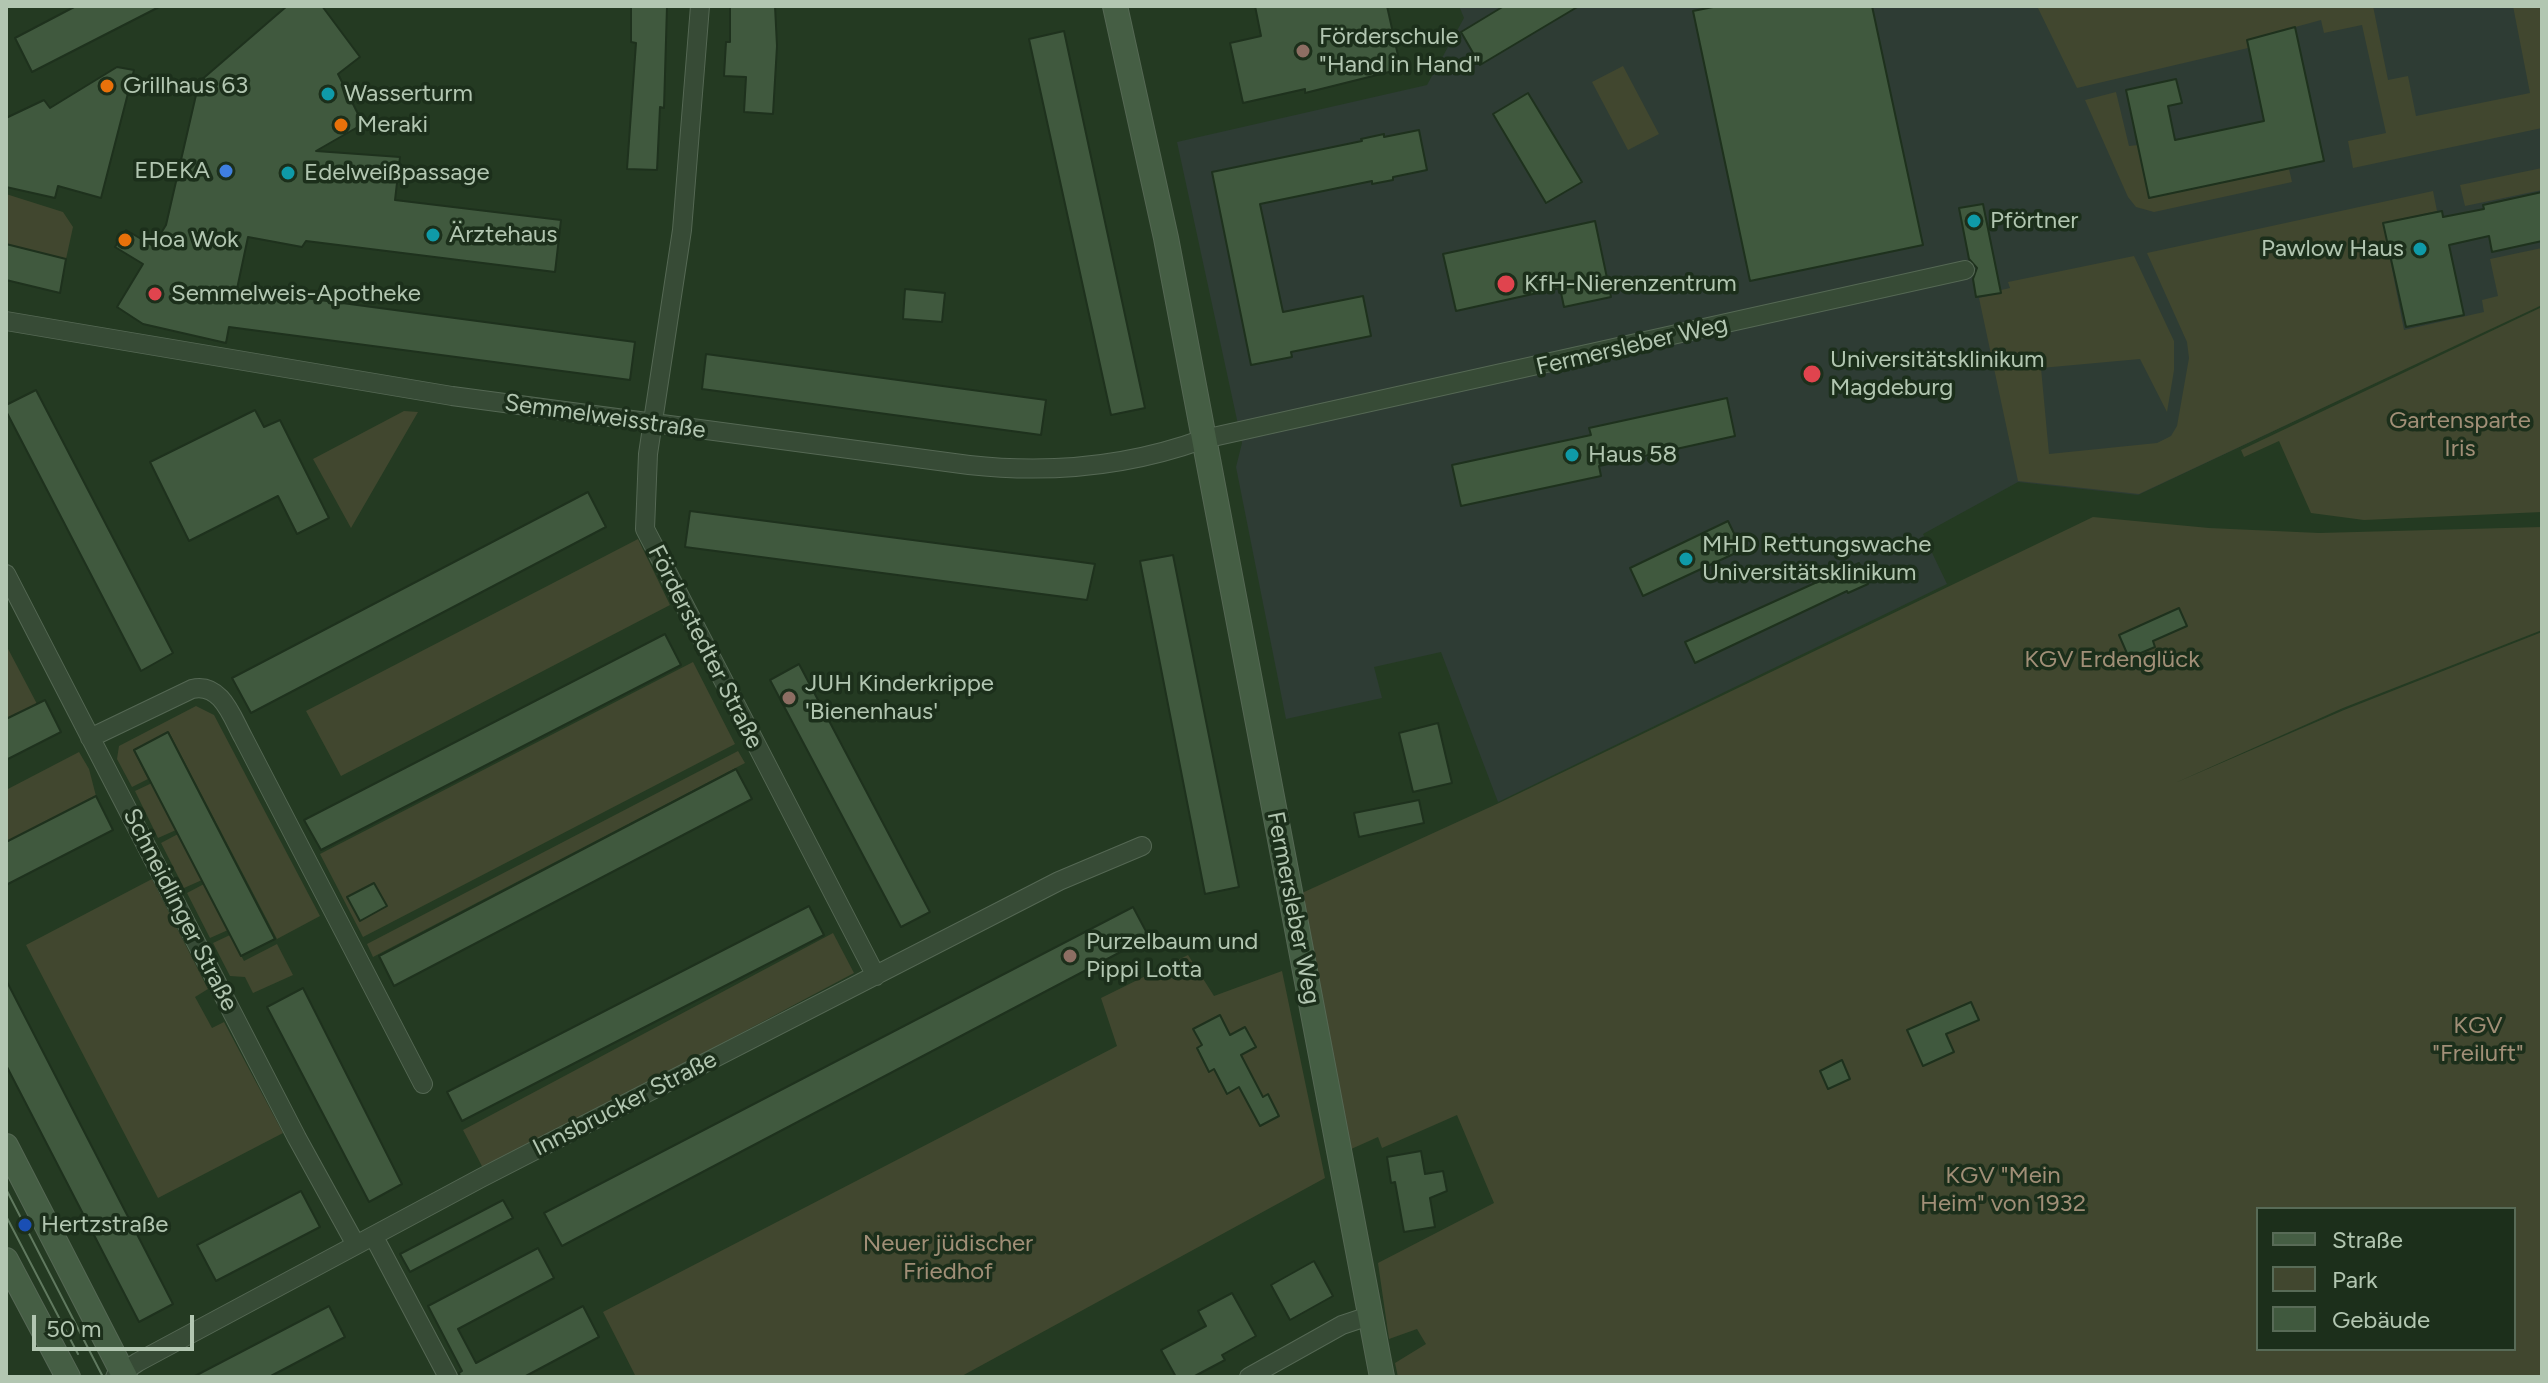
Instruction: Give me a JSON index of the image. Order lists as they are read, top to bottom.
{
  "streets": {
    "street": [
      "Fermersleber Weg",
      "Semmelweisstraße",
      "Förderstedter Straße",
      "Schneidlinger Straße",
      "Innsbrucker Straße"
    ]
  },
  "crossings": [
    ["Fermersleber Weg", "Semmelweisstraße"],
    ["Semmelweisstraße", "Förderstedter Straße"],
    ["Förderstedter Straße", "Innsbrucker Straße"],
    ["Schneidlinger Straße", "Innsbrucker Straße"]
  ],
  "parks": [
    "Gartensparte Iris",
    "KGV Erdenglück",
    "KGV \"Freiluft\"",
    "KGV \"Mein Heim\" von 1932",
    "Neuer jüdischer Friedhof"
  ],
  "places": [
    "Förderschule \"Hand in Hand\"",
    "Grillhaus 63",
    "Wasserturm",
    "Meraki",
    "EDEKA",
    "Edelweißpassage",
    "Pförtner",
    "Ärztehaus",
    "Hoa Wok",
    "Pawlow Haus",
    "KfH-Nierenzentrum",
    "Semmelweis-Apotheke",
    "Universitätsklinikum Magdeburg",
    "Haus 58",
    "MHD Rettungswache Universitätsklinikum",
    "JUH Kinderkrippe 'Bienenhaus'",
    "Purzelbaum und Pippi Lotta",
    "Hertzstraße"
  ],
  "legend": ["Straße", "Park", "Gebäude"],
  "scale_bar": "50 m"
}
